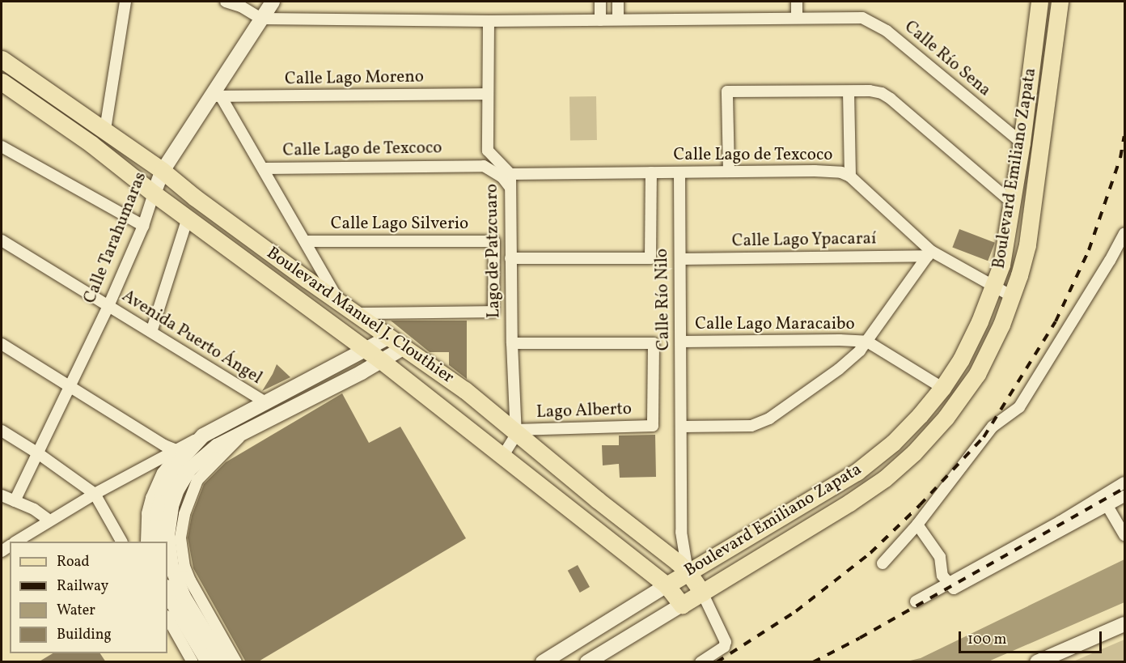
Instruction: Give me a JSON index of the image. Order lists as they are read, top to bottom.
{
  "streets": {
    "main road": ["Boulevard Emiliano Zapata", "Calle Tarahumaras", "Boulevard Manuel J. Clouthier"],
    "street": [
      "Calle Río Sena",
      "Calle Lago Moreno",
      "Calle Lago de Texcoco",
      "Calle Lago Silverio",
      "Calle Lago Ypacaraí",
      "Lago de Patzcuaro",
      "Calle Río Nilo",
      "Calle Lago Maracaibo",
      "Avenida Puerto Ángel",
      "Lago Alberto"
    ]
  },
  "crossings": [
    ["Calle Río Sena", "Boulevard Emiliano Zapata"],
    ["Calle Río Sena", "Calle Tarahumaras"],
    ["Calle Lago Moreno", "Calle Tarahumaras"],
    ["Calle Lago de Texcoco", "Boulevard Emiliano Zapata"],
    ["Calle Lago de Texcoco", "Calle Lago Ypacaraí"],
    ["Calle Lago de Texcoco", "Lago de Patzcuaro"],
    ["Calle Lago de Texcoco", "Calle Río Nilo"],
    ["Boulevard Emiliano Zapata", "Calle Río Nilo"],
    ["Boulevard Emiliano Zapata", "Boulevard Manuel J. Clouthier"],
    ["Boulevard Emiliano Zapata", "Calle Lago Maracaibo"],
    ["Calle Lago Silverio", "Lago de Patzcuaro"],
    ["Calle Tarahumaras", "Boulevard Manuel J. Clouthier"],
    ["Calle Tarahumaras", "Avenida Puerto Ángel"],
    ["Calle Lago Ypacaraí", "Calle Río Nilo"],
    ["Lago de Patzcuaro", "Calle Río Nilo"],
    ["Lago de Patzcuaro", "Boulevard Manuel J. Clouthier"],
    ["Lago de Patzcuaro", "Lago Alberto"],
    ["Calle Río Nilo", "Boulevard Manuel J. Clouthier"],
    ["Calle Río Nilo", "Calle Lago Maracaibo"],
    ["Calle Río Nilo", "Lago Alberto"],
    ["Boulevard Manuel J. Clouthier", "Lago Alberto"]
  ],
  "legend": [
    "Road",
    "Railway",
    "Water",
    "Building"
  ],
  "scale_bar": "100 m"
}
